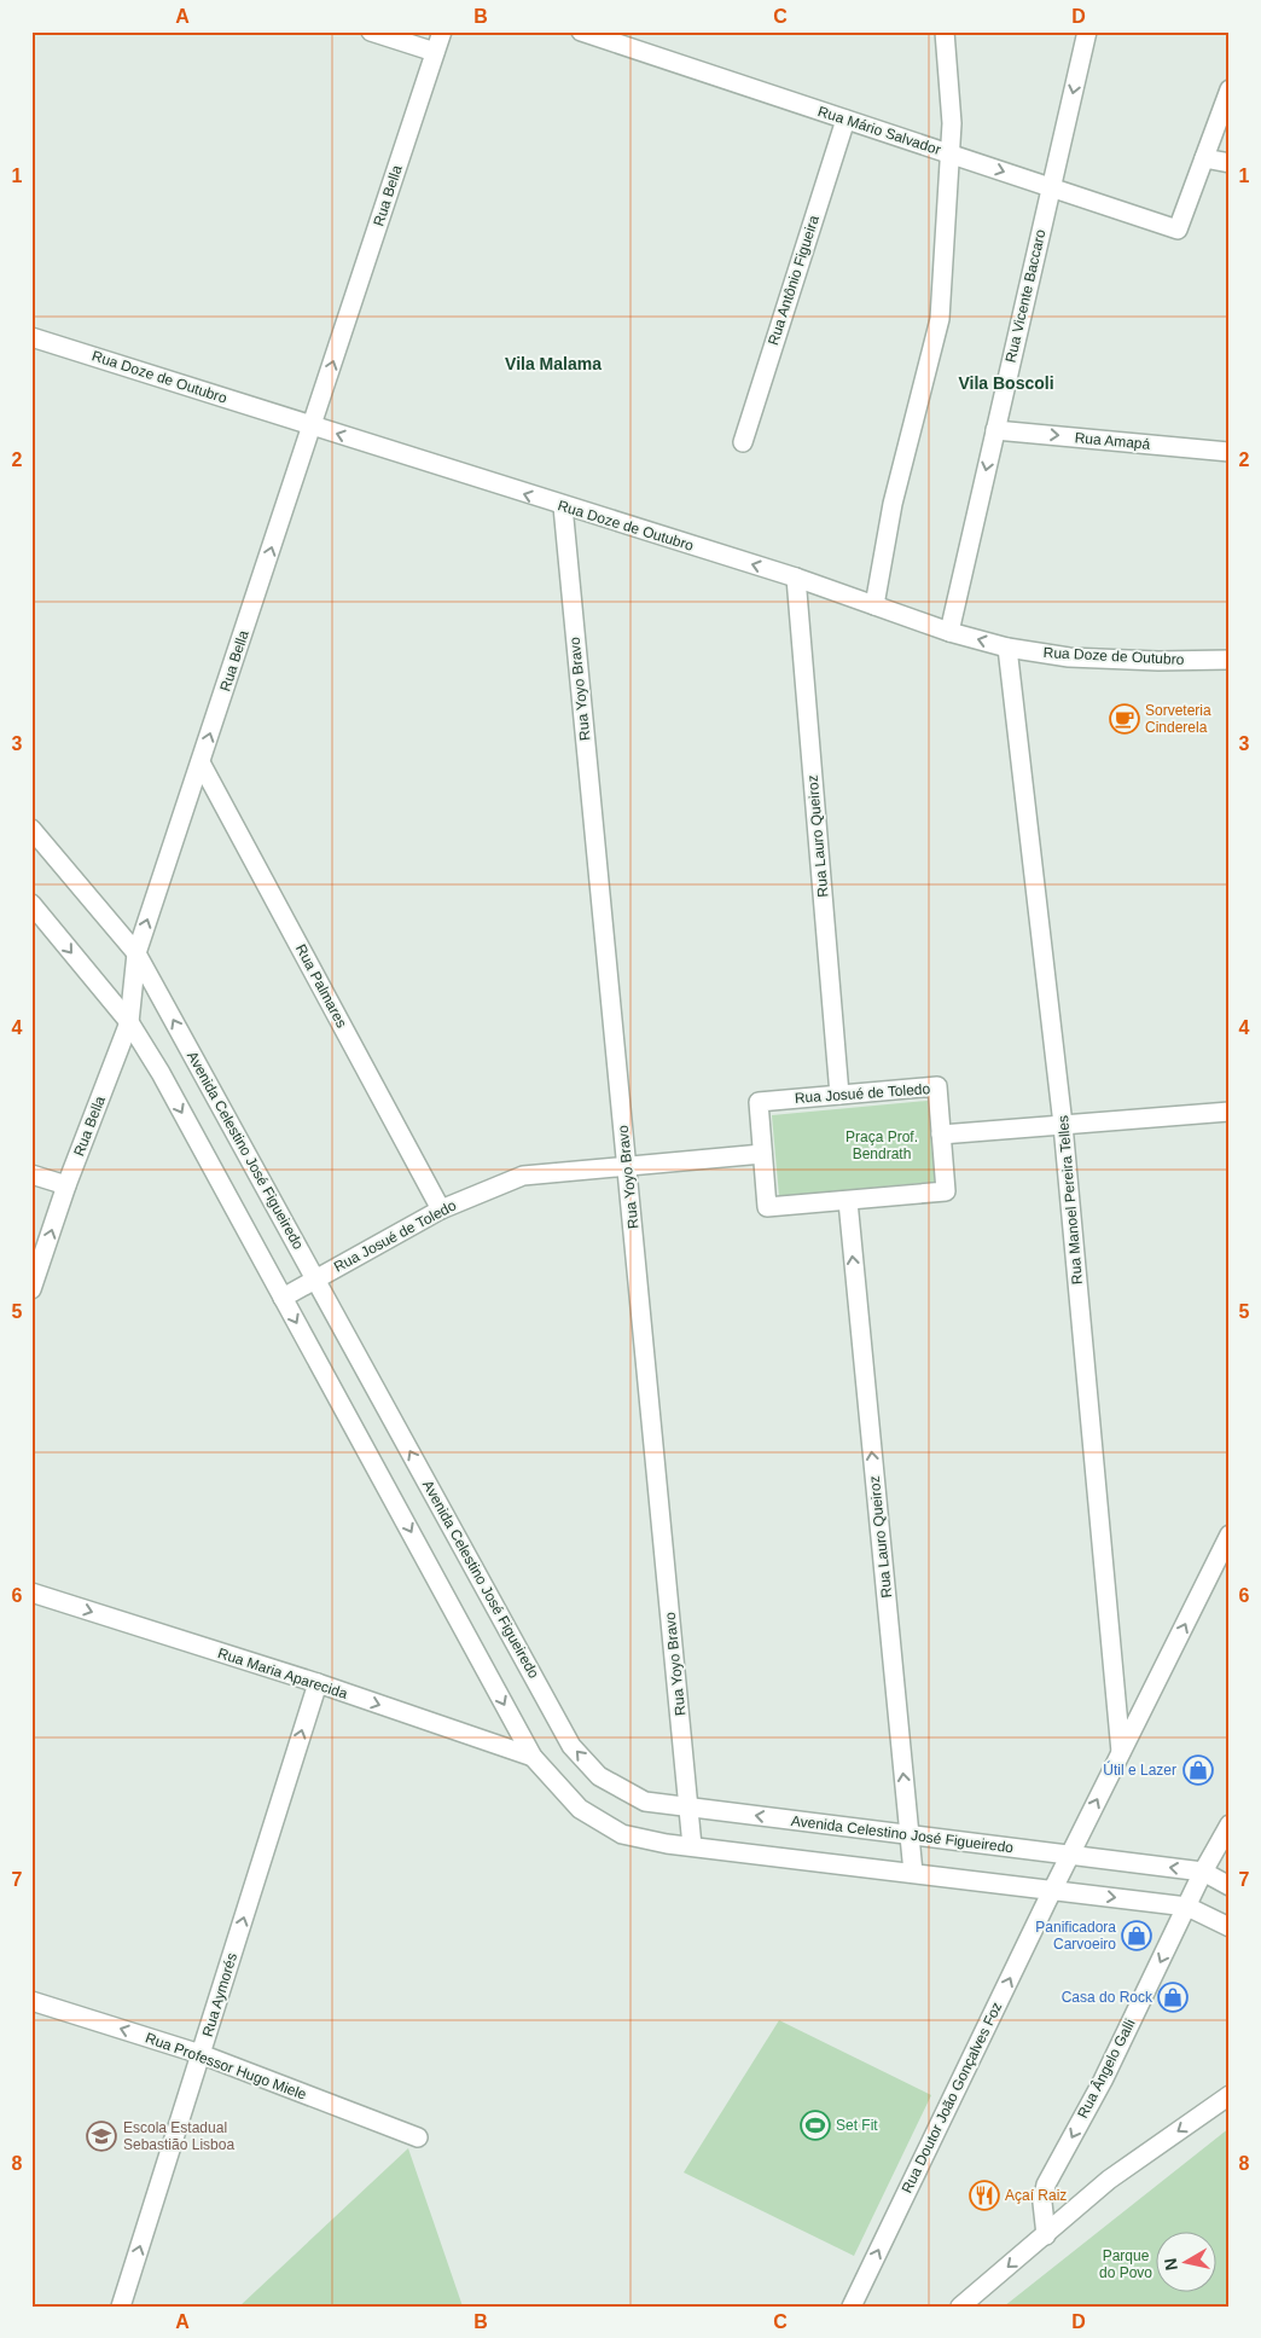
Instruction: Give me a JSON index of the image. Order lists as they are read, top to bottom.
{
  "streets": {
    "street": [
      "Rua Mário Salvador",
      "Rua Bella",
      "Rua Antônio Figueira",
      "Rua Vicente Baccaro",
      "Rua Doze de Outubro",
      "Rua Amapá",
      "Rua Yoyo Bravo",
      "Rua Lauro Queiroz",
      "Rua Palmares",
      "Rua Josué de Toledo",
      "Avenida Celestino José Figueiredo",
      "Rua Manoel Pereira Telles",
      "Rua Maria Aparecida",
      "Rua Aymorés",
      "Rua Professor Hugo Miele",
      "Rua Ângelo Galli",
      "Rua Doutor João Gonçalves Foz"
    ]
  },
  "crossings": [
    ["Rua Mário Salvador", "Rua Antônio Figueira"],
    ["Rua Mário Salvador", "Rua Vicente Baccaro"],
    ["Rua Bella", "Rua Doze de Outubro"],
    ["Rua Bella", "Rua Palmares"],
    ["Rua Bella", "Avenida Celestino José Figueiredo"],
    ["Rua Vicente Baccaro", "Rua Doze de Outubro"],
    ["Rua Vicente Baccaro", "Rua Amapá"],
    ["Rua Doze de Outubro", "Rua Yoyo Bravo"],
    ["Rua Doze de Outubro", "Rua Lauro Queiroz"],
    ["Rua Doze de Outubro", "Rua Manoel Pereira Telles"],
    ["Rua Yoyo Bravo", "Rua Josué de Toledo"],
    ["Rua Yoyo Bravo", "Avenida Celestino José Figueiredo"],
    ["Rua Lauro Queiroz", "Rua Josué de Toledo"],
    ["Rua Lauro Queiroz", "Avenida Celestino José Figueiredo"],
    ["Rua Palmares", "Rua Josué de Toledo"],
    ["Rua Josué de Toledo", "Avenida Celestino José Figueiredo"],
    ["Avenida Celestino José Figueiredo", "Rua Ângelo Galli"],
    ["Avenida Celestino José Figueiredo", "Rua Doutor João Gonçalves Foz"],
    ["Rua Maria Aparecida", "Rua Aymorés"],
    ["Rua Aymorés", "Rua Professor Hugo Miele"]
  ],
  "one_way": [
    "Rua Bella",
    "Rua Doze de Outubro",
    "Rua Amapá",
    "Rua Lauro Queiroz",
    "Rua Maria Aparecida",
    "Rua Aymorés",
    "Rua Professor Hugo Miele",
    "Rua Ângelo Galli",
    "Rua Doutor João Gonçalves Foz"
  ],
  "districts": ["Vila Malama", "Vila Boscoli"],
  "parks": ["Praça Prof. Bendrath", "Parque do Povo"],
  "places": {
    "cafe": ["Sorveteria Cinderela"],
    "shop": ["Útil e Lazer", "Panificadora Carvoeiro", "Casa do Rock"],
    "sports": ["Set Fit"],
    "school or university": ["Escola Estadual Sebastião Lisboa"],
    "restaurant": ["Açaí Raiz"]
  },
  "north": "left",
  "grid": {
    "columns": [
      "A",
      "B",
      "C",
      "D"
    ],
    "rows": [
      "1",
      "2",
      "3",
      "4",
      "5",
      "6",
      "7",
      "8"
    ]
  }
}
